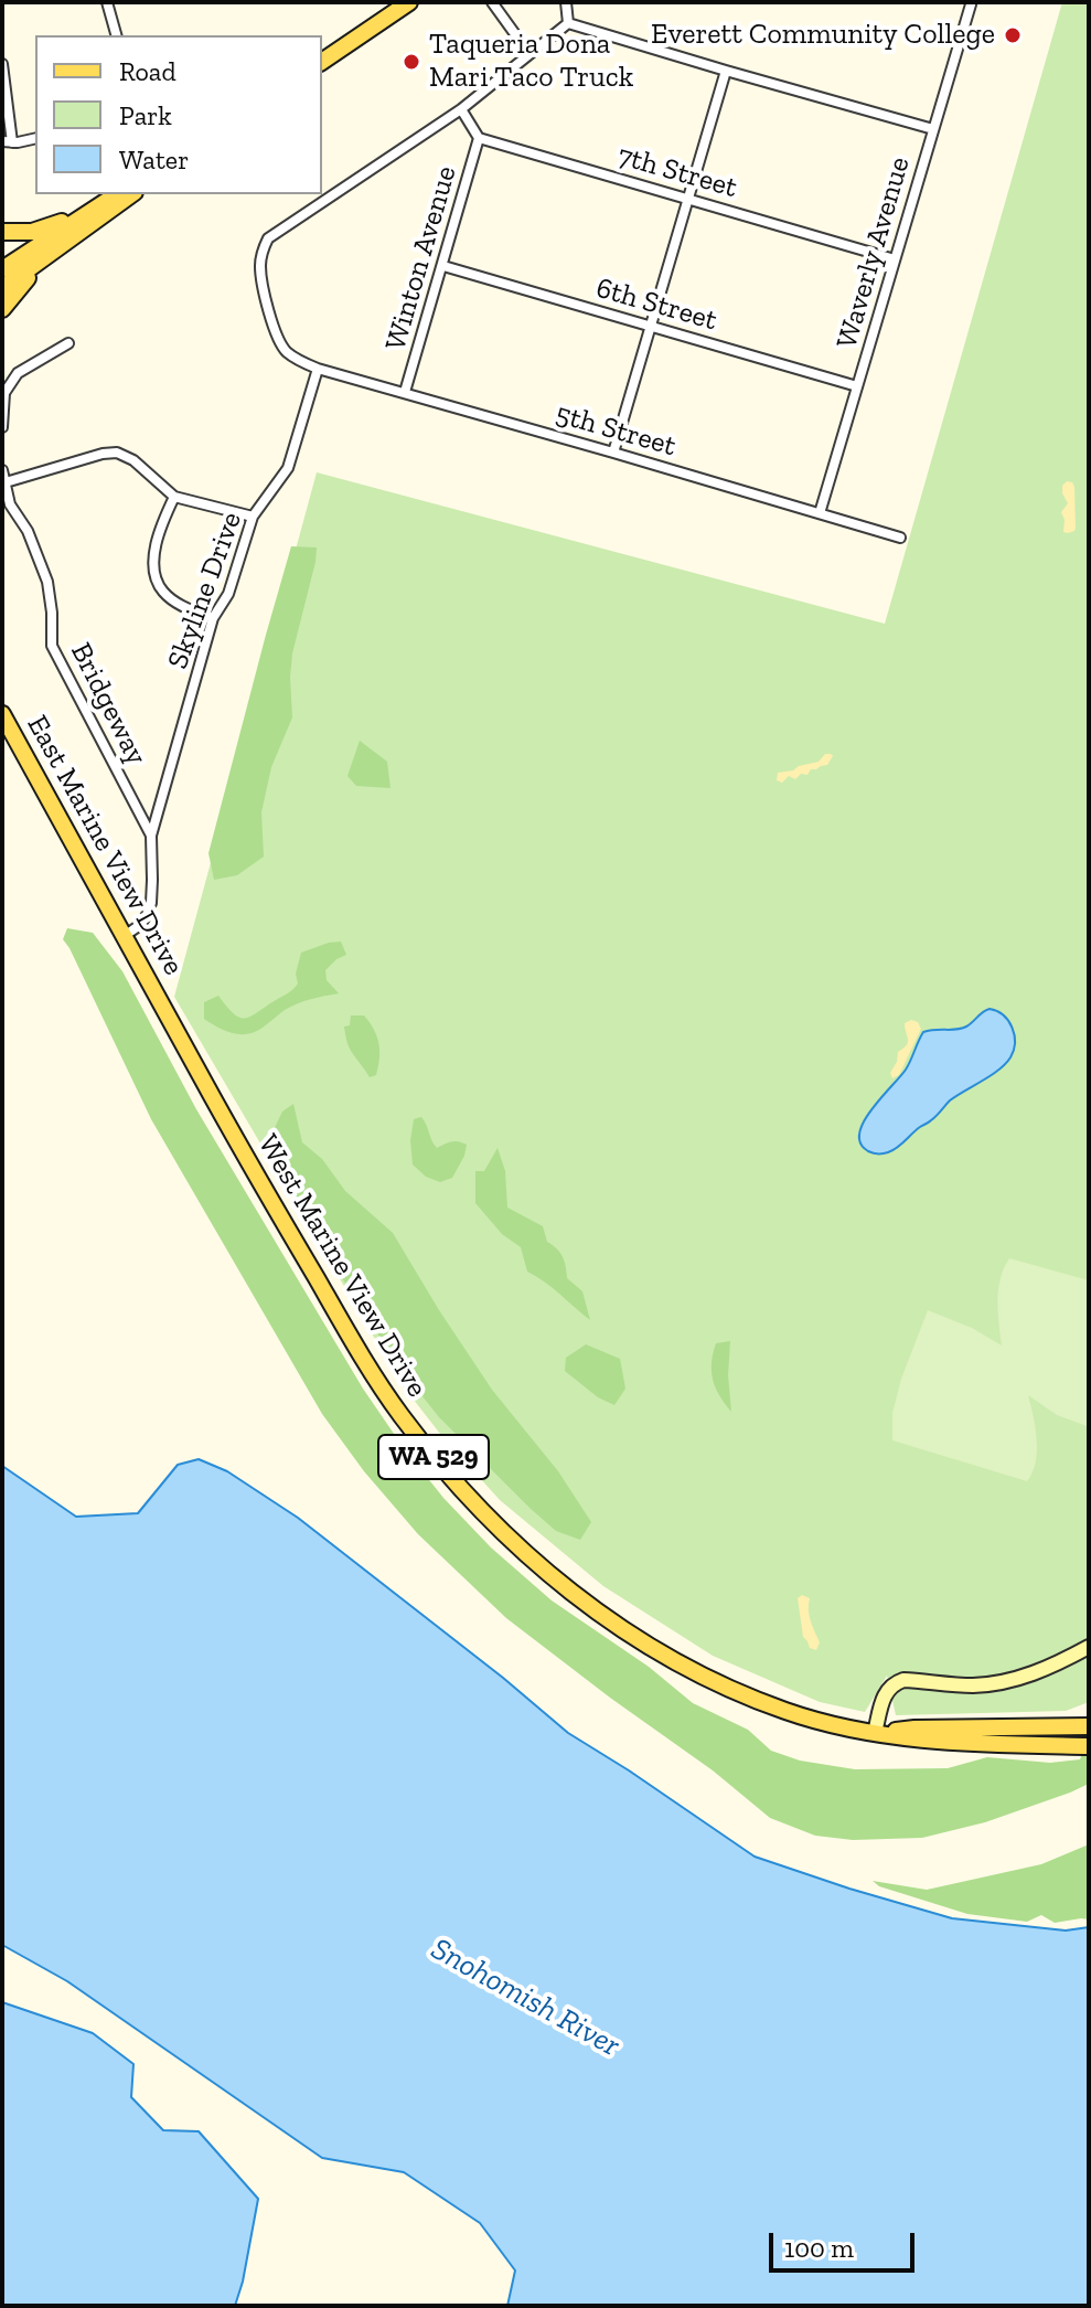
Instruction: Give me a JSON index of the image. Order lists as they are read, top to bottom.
{
  "streets": {
    "main road": ["East Marine View Drive", "West Marine View Drive", "WA 529"],
    "street": [
      "7th Street",
      "Waverly Avenue",
      "Winton Avenue",
      "6th Street",
      "5th Street",
      "Skyline Drive",
      "Bridgeway"
    ]
  },
  "crossings": [
    ["7th Street", "Waverly Avenue"],
    ["7th Street", "Winton Avenue"],
    ["Waverly Avenue", "6th Street"],
    ["Waverly Avenue", "5th Street"],
    ["Winton Avenue", "6th Street"],
    ["Winton Avenue", "5th Street"],
    ["5th Street", "Skyline Drive"],
    ["Skyline Drive", "Bridgeway"],
    ["Bridgeway", "East Marine View Drive"],
    ["East Marine View Drive", "West Marine View Drive"]
  ],
  "water": ["Snohomish River"],
  "places": ["Everett Community College", "Taqueria Dona Mari Taco Truck"],
  "legend": ["Road", "Park", "Water"],
  "scale_bar": "100 m"
}
